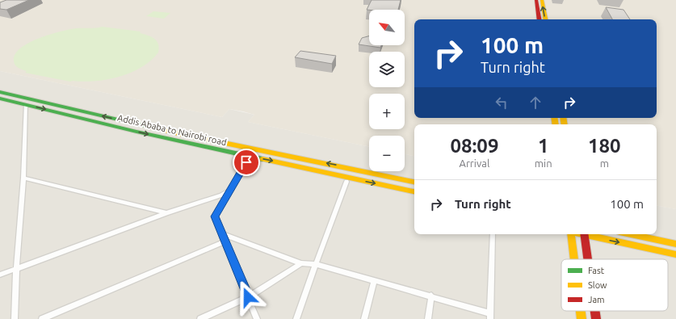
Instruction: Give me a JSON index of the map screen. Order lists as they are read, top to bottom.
{
  "streets": {
    "main road": ["Addis Ababa to Nairobi road"]
  },
  "legend": ["Fast", "Slow", "Jam"],
  "north": "top left",
  "page": {
    "map_buttons": ["+", "−"],
    "turn": ["100 m", "Turn right"],
    "eta": [
      "08:09",
      "Arrival",
      "1",
      "min",
      "180",
      "m"
    ],
    "list": [
      {
        "name": "Turn right",
        "value": "100 m"
      }
    ]
  }
}
